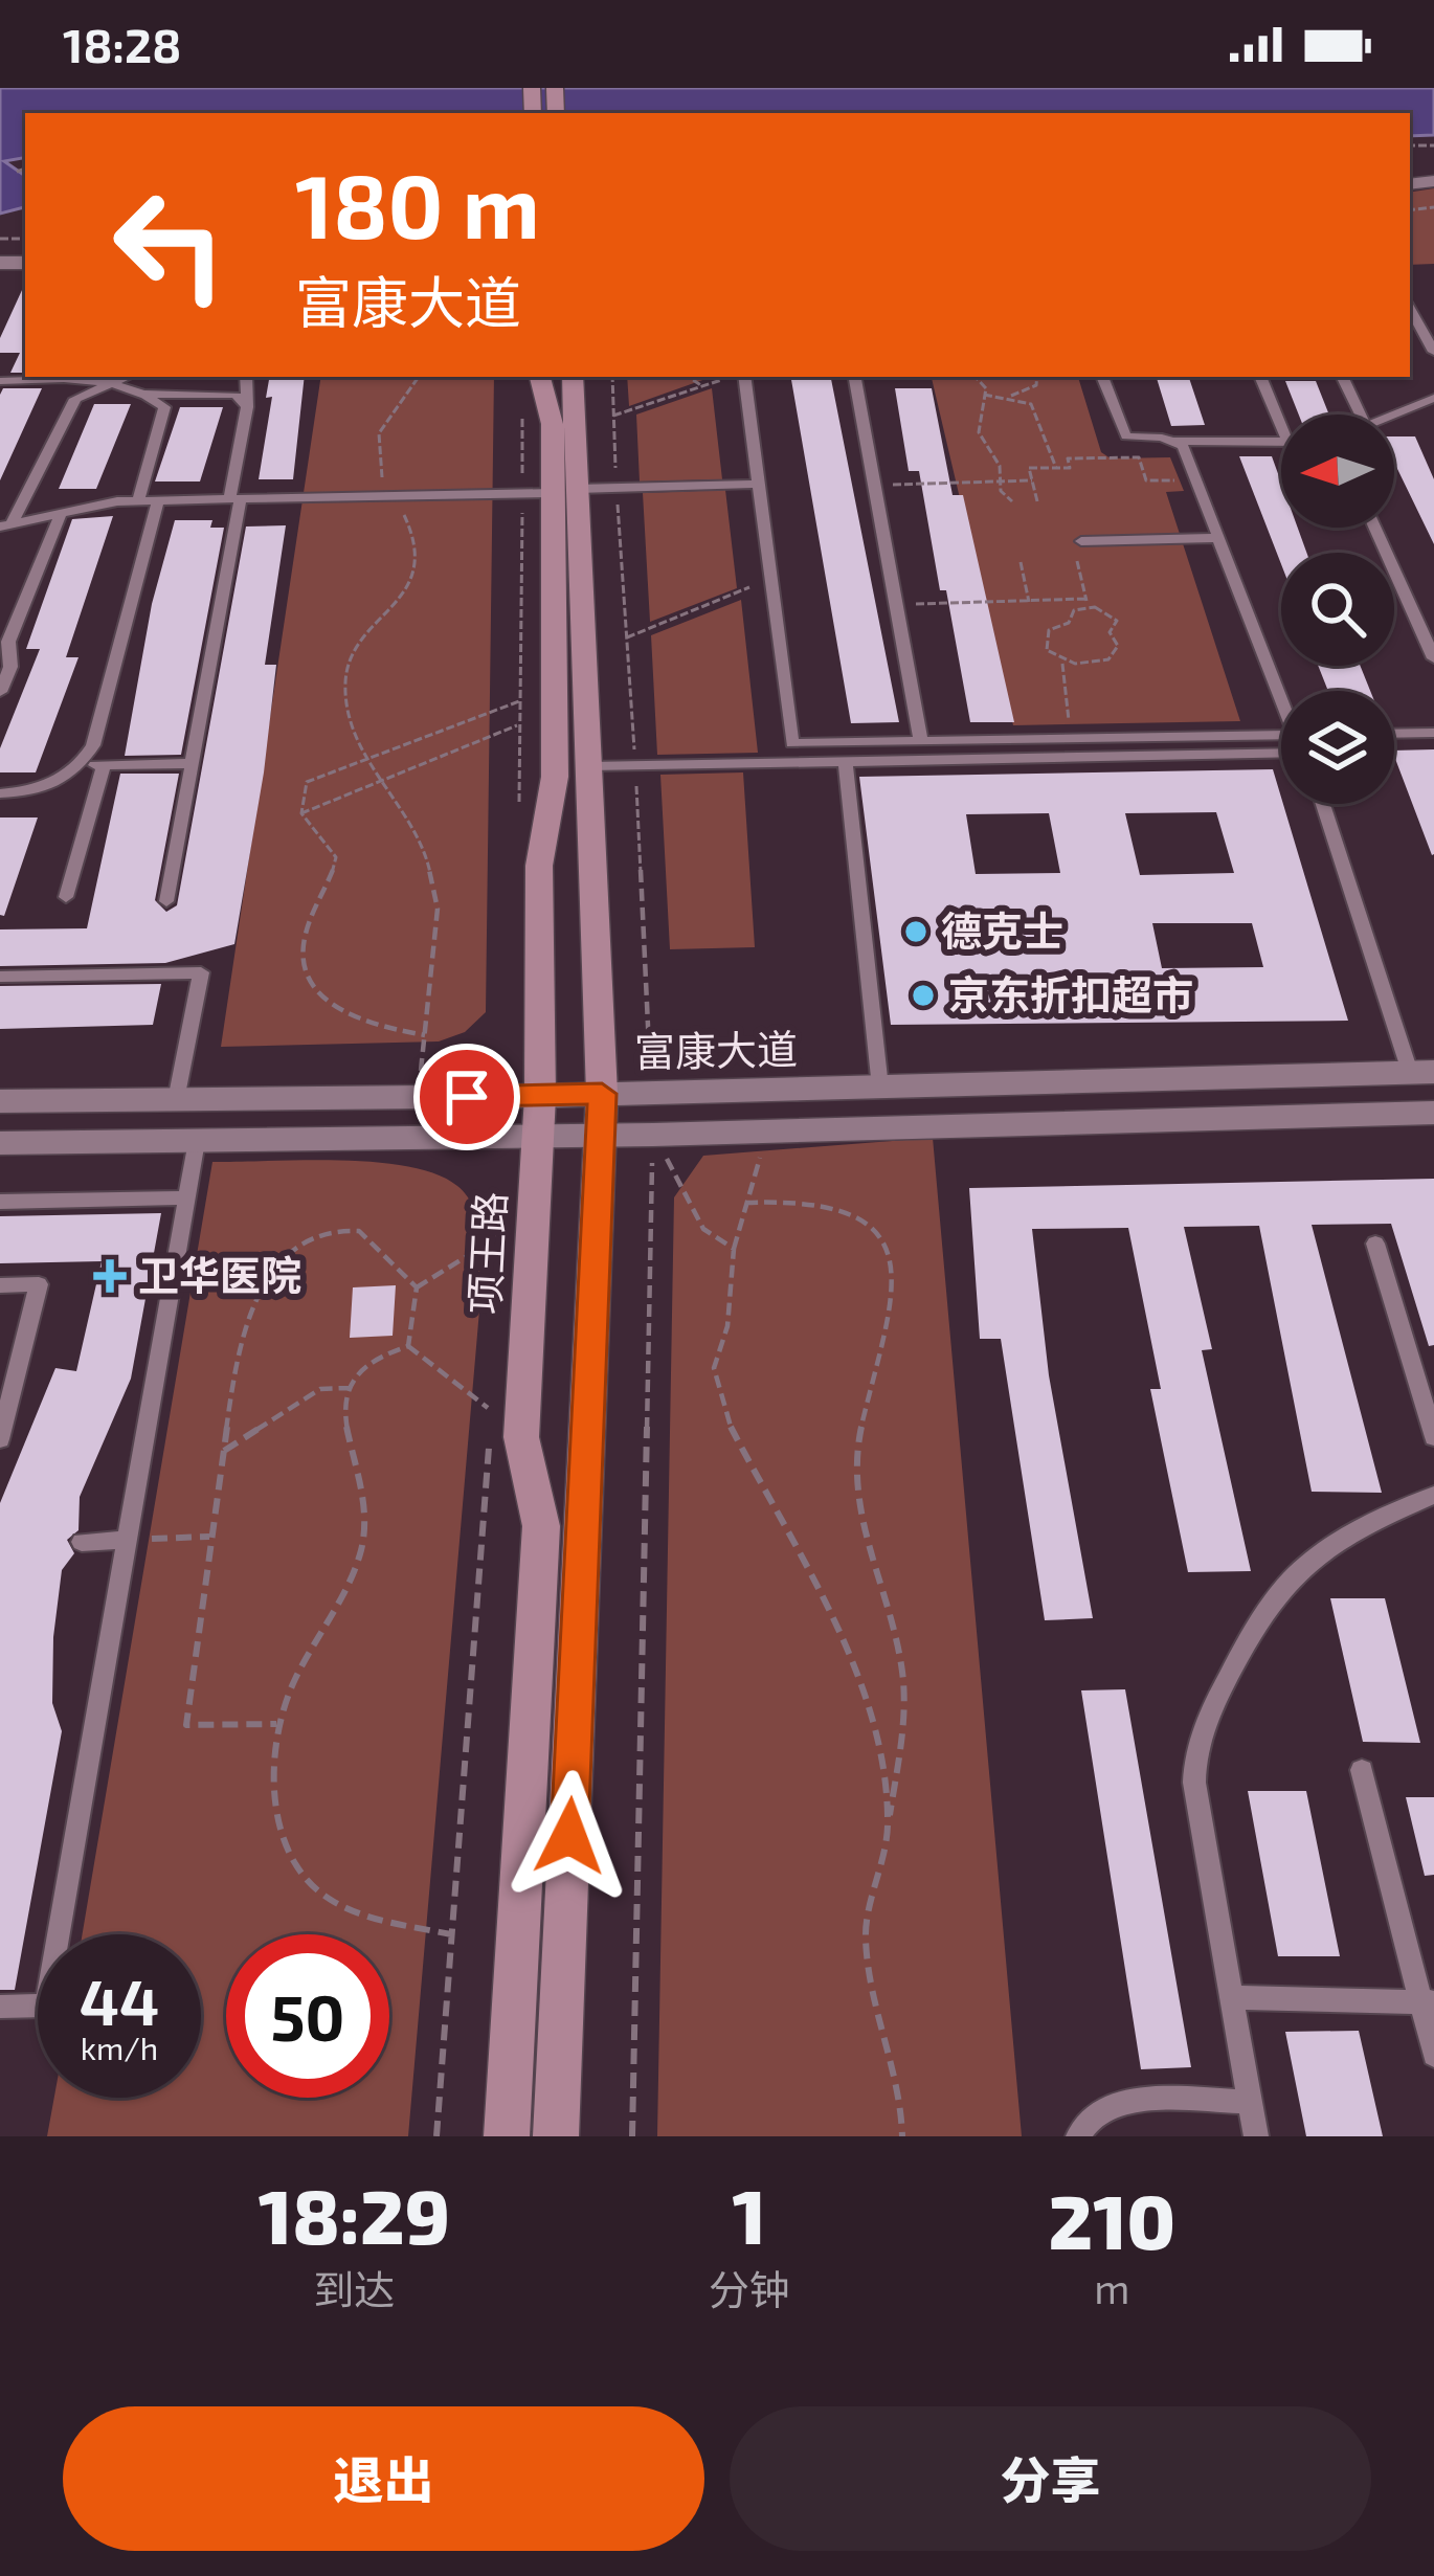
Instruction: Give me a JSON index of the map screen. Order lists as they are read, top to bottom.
{
  "streets": {
    "main road": ["项王路"],
    "street": ["富康大道"]
  },
  "crossings": [
    ["富康大道", "项王路"]
  ],
  "places": {
    "other": ["德克士", "京东折扣超市"],
    "health": ["卫华医院"]
  },
  "north": "left",
  "page": {
    "status": "18:28",
    "turn": ["180 m", "富康大道"],
    "speed": "44 km/h",
    "limit": "50",
    "eta": [
      "18:29",
      "到达",
      "1",
      "分钟",
      "210",
      "m"
    ],
    "buttons": ["退出", "分享"]
  }
}
